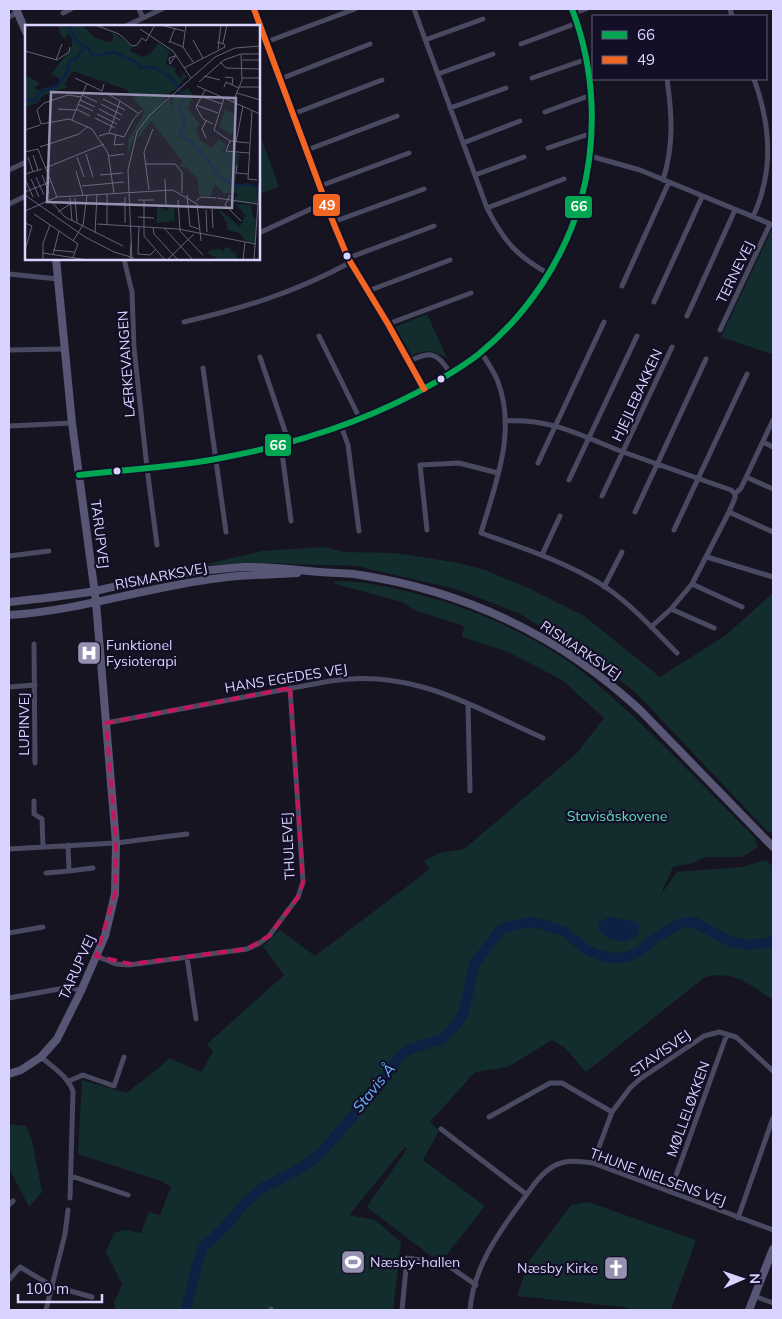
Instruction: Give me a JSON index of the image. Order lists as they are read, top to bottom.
{
  "streets": {
    "main road": ["TARUPVEJ", "RISMARKSVEJ"],
    "street": [
      "TERNEVEJ",
      "LÆRKEVANGEN",
      "HJEJLEBAKKEN",
      "HANS EGEDES VEJ",
      "LUPINVEJ",
      "THULEVEJ",
      "STAVISVEJ",
      "MØLLELØKKEN",
      "THUNE NIELSENS VEJ"
    ]
  },
  "crossings": [
    ["TARUPVEJ", "RISMARKSVEJ"],
    ["TARUPVEJ", "HANS EGEDES VEJ"],
    ["TARUPVEJ", "THULEVEJ"],
    ["HANS EGEDES VEJ", "THULEVEJ"],
    ["STAVISVEJ", "MØLLELØKKEN"],
    ["STAVISVEJ", "THUNE NIELSENS VEJ"],
    ["MØLLELØKKEN", "THUNE NIELSENS VEJ"]
  ],
  "water": ["Stavis Å"],
  "parks": ["Stavisåskovene"],
  "places": {
    "hospital": ["Funktionel Fysioterapi"],
    "sports": ["Næsby-hallen"],
    "church": ["Næsby Kirke"]
  },
  "lines": ["transit line 66", "transit line 49"],
  "legend": ["66", "49"],
  "scale_bar": "100 m",
  "north": "right"
}
